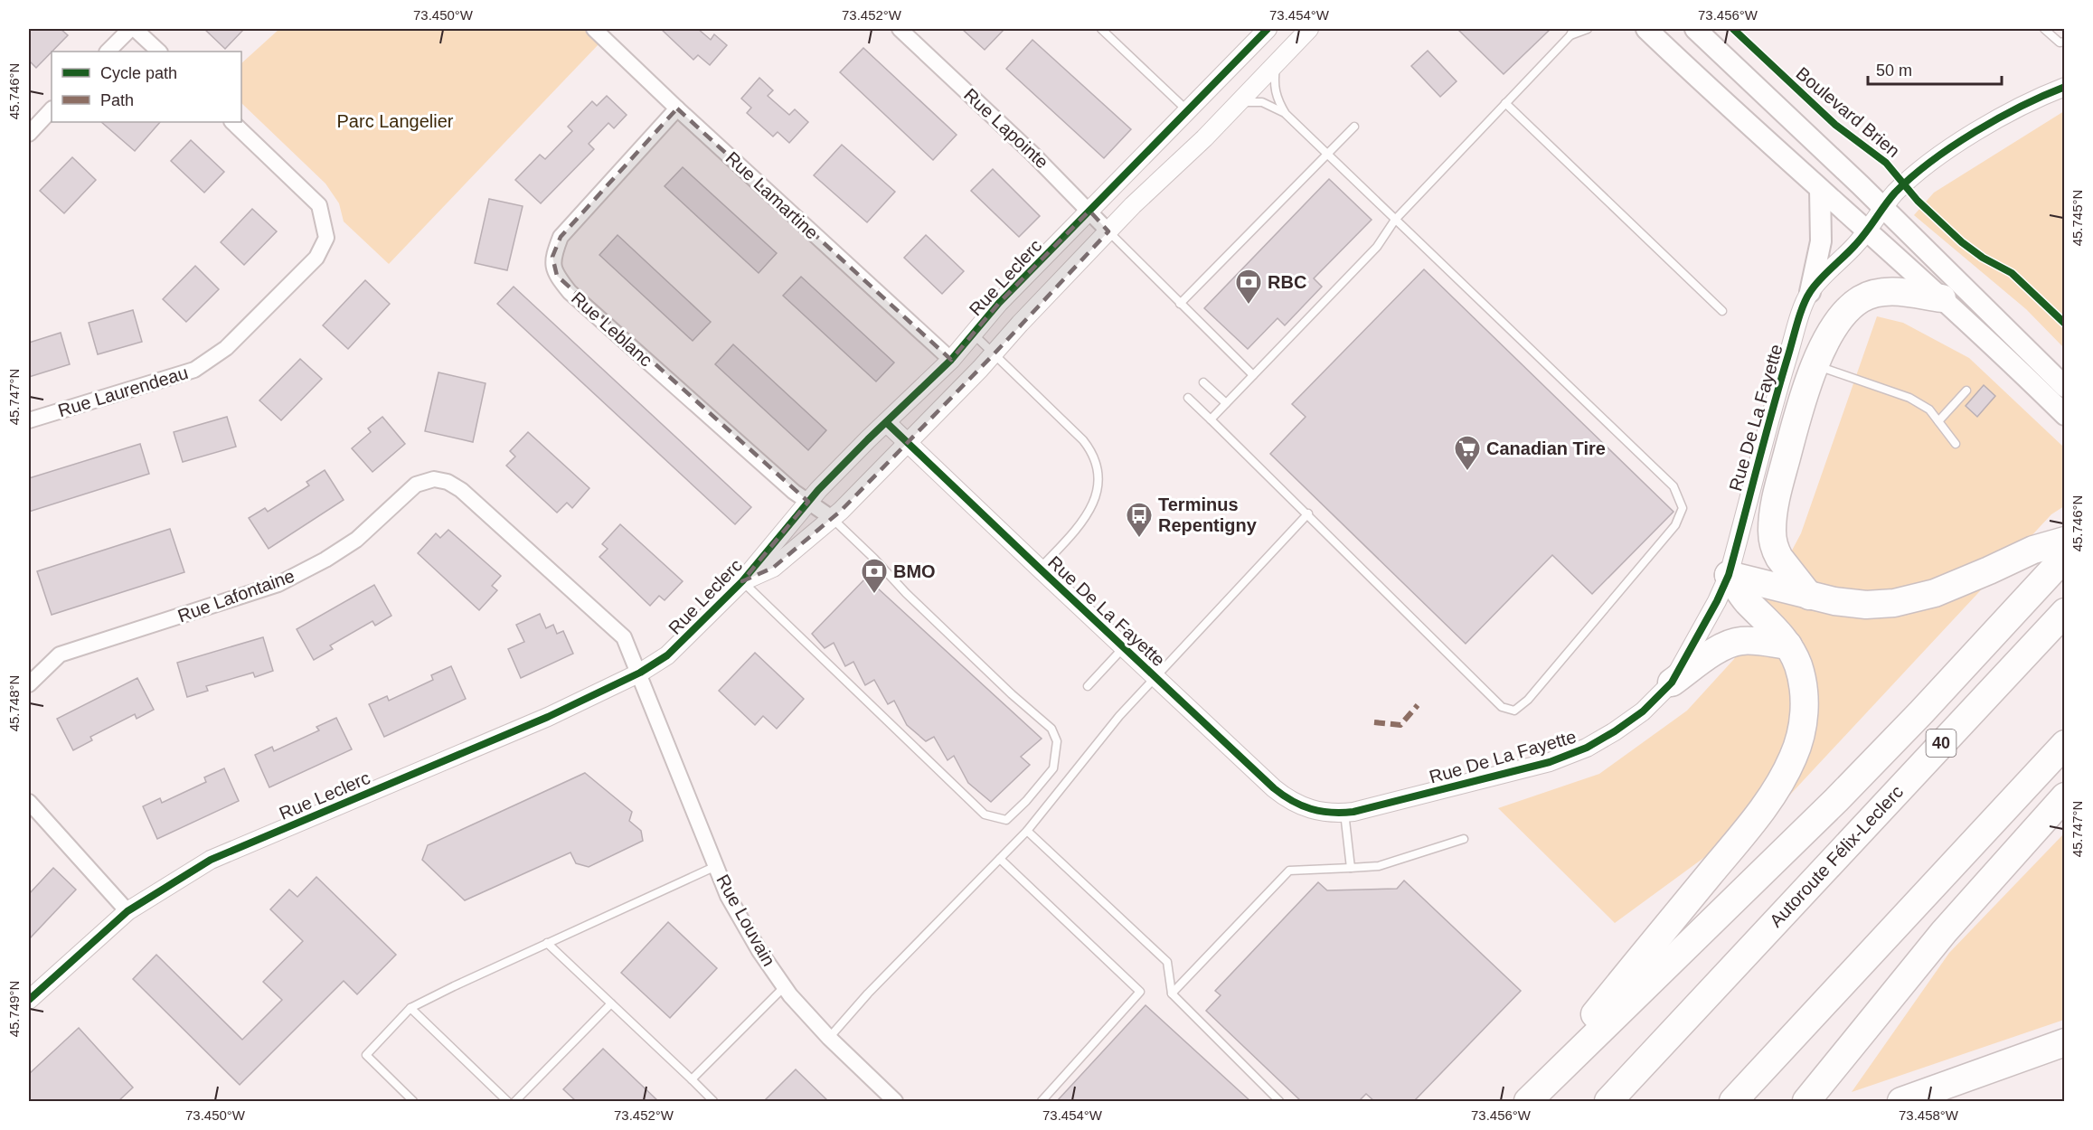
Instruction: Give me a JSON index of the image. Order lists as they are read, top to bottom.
{
  "streets": {
    "highway": ["40", "Autoroute Félix-Leclerc"],
    "street": [
      "Rue Lapointe",
      "Rue Lamartine",
      "Rue Leclerc",
      "Rue Leblanc",
      "Rue Laurendeau",
      "Rue De La Fayette",
      "Rue Lafontaine",
      "Rue Louvain"
    ],
    "cycle path": ["Boulevard Brien"]
  },
  "crossings": [
    ["Rue Lapointe", "Rue Leclerc"],
    ["Rue Lamartine", "Rue Leclerc"],
    ["Rue Lamartine", "Rue Leblanc"],
    ["Rue Leclerc", "Rue Leblanc"],
    ["Rue Leclerc", "Rue De La Fayette"],
    ["Rue Leclerc", "Rue Lafontaine"],
    ["Rue Leclerc", "Rue Louvain"],
    ["Rue Lafontaine", "Rue Louvain"]
  ],
  "parks": ["Parc Langelier"],
  "places": {
    "bank": ["RBC", "BMO"],
    "supermarket": ["Canadian Tire"],
    "bus stop": ["Terminus Repentigny"]
  },
  "legend": ["Cycle path", "Path"],
  "scale_bar": "50 m",
  "coordinates": [
    "73.450°W",
    "73.452°W",
    "73.454°W",
    "73.456°W",
    "45.746°N",
    "45.745°N",
    "45.747°N",
    "45.748°N",
    "45.749°N",
    "73.458°W"
  ]
}
